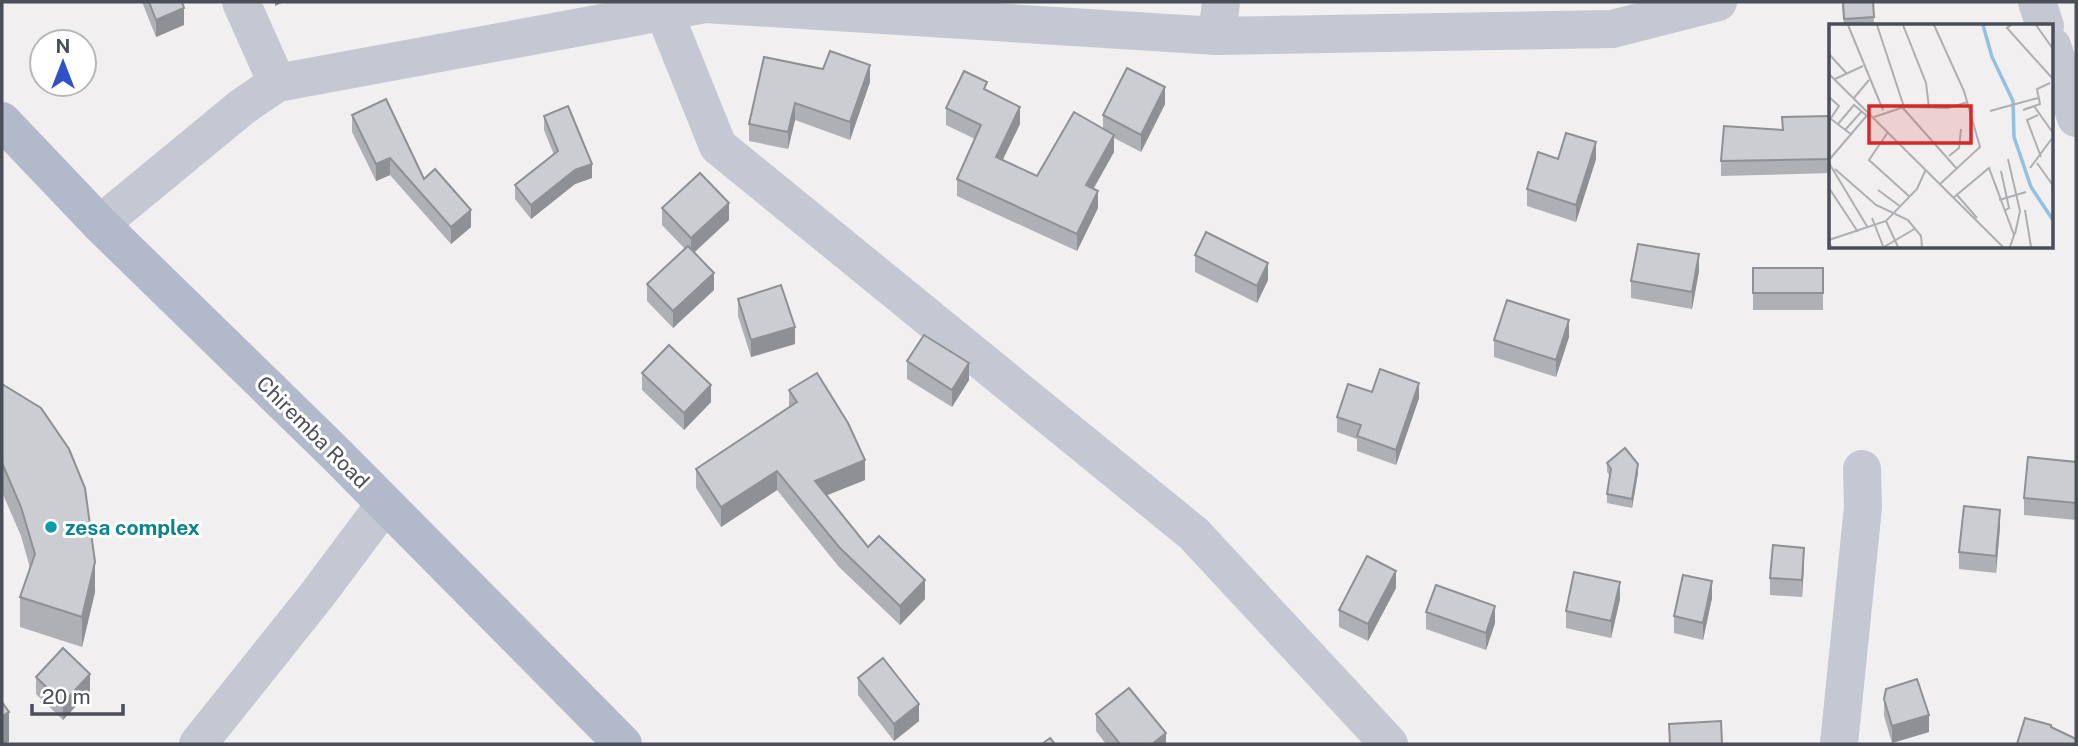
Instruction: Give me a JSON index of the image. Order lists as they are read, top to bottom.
{
  "streets": {
    "main road": ["Chiremba Road"]
  },
  "places": ["zesa complex"],
  "scale_bar": "20 m",
  "north": "top"
}
